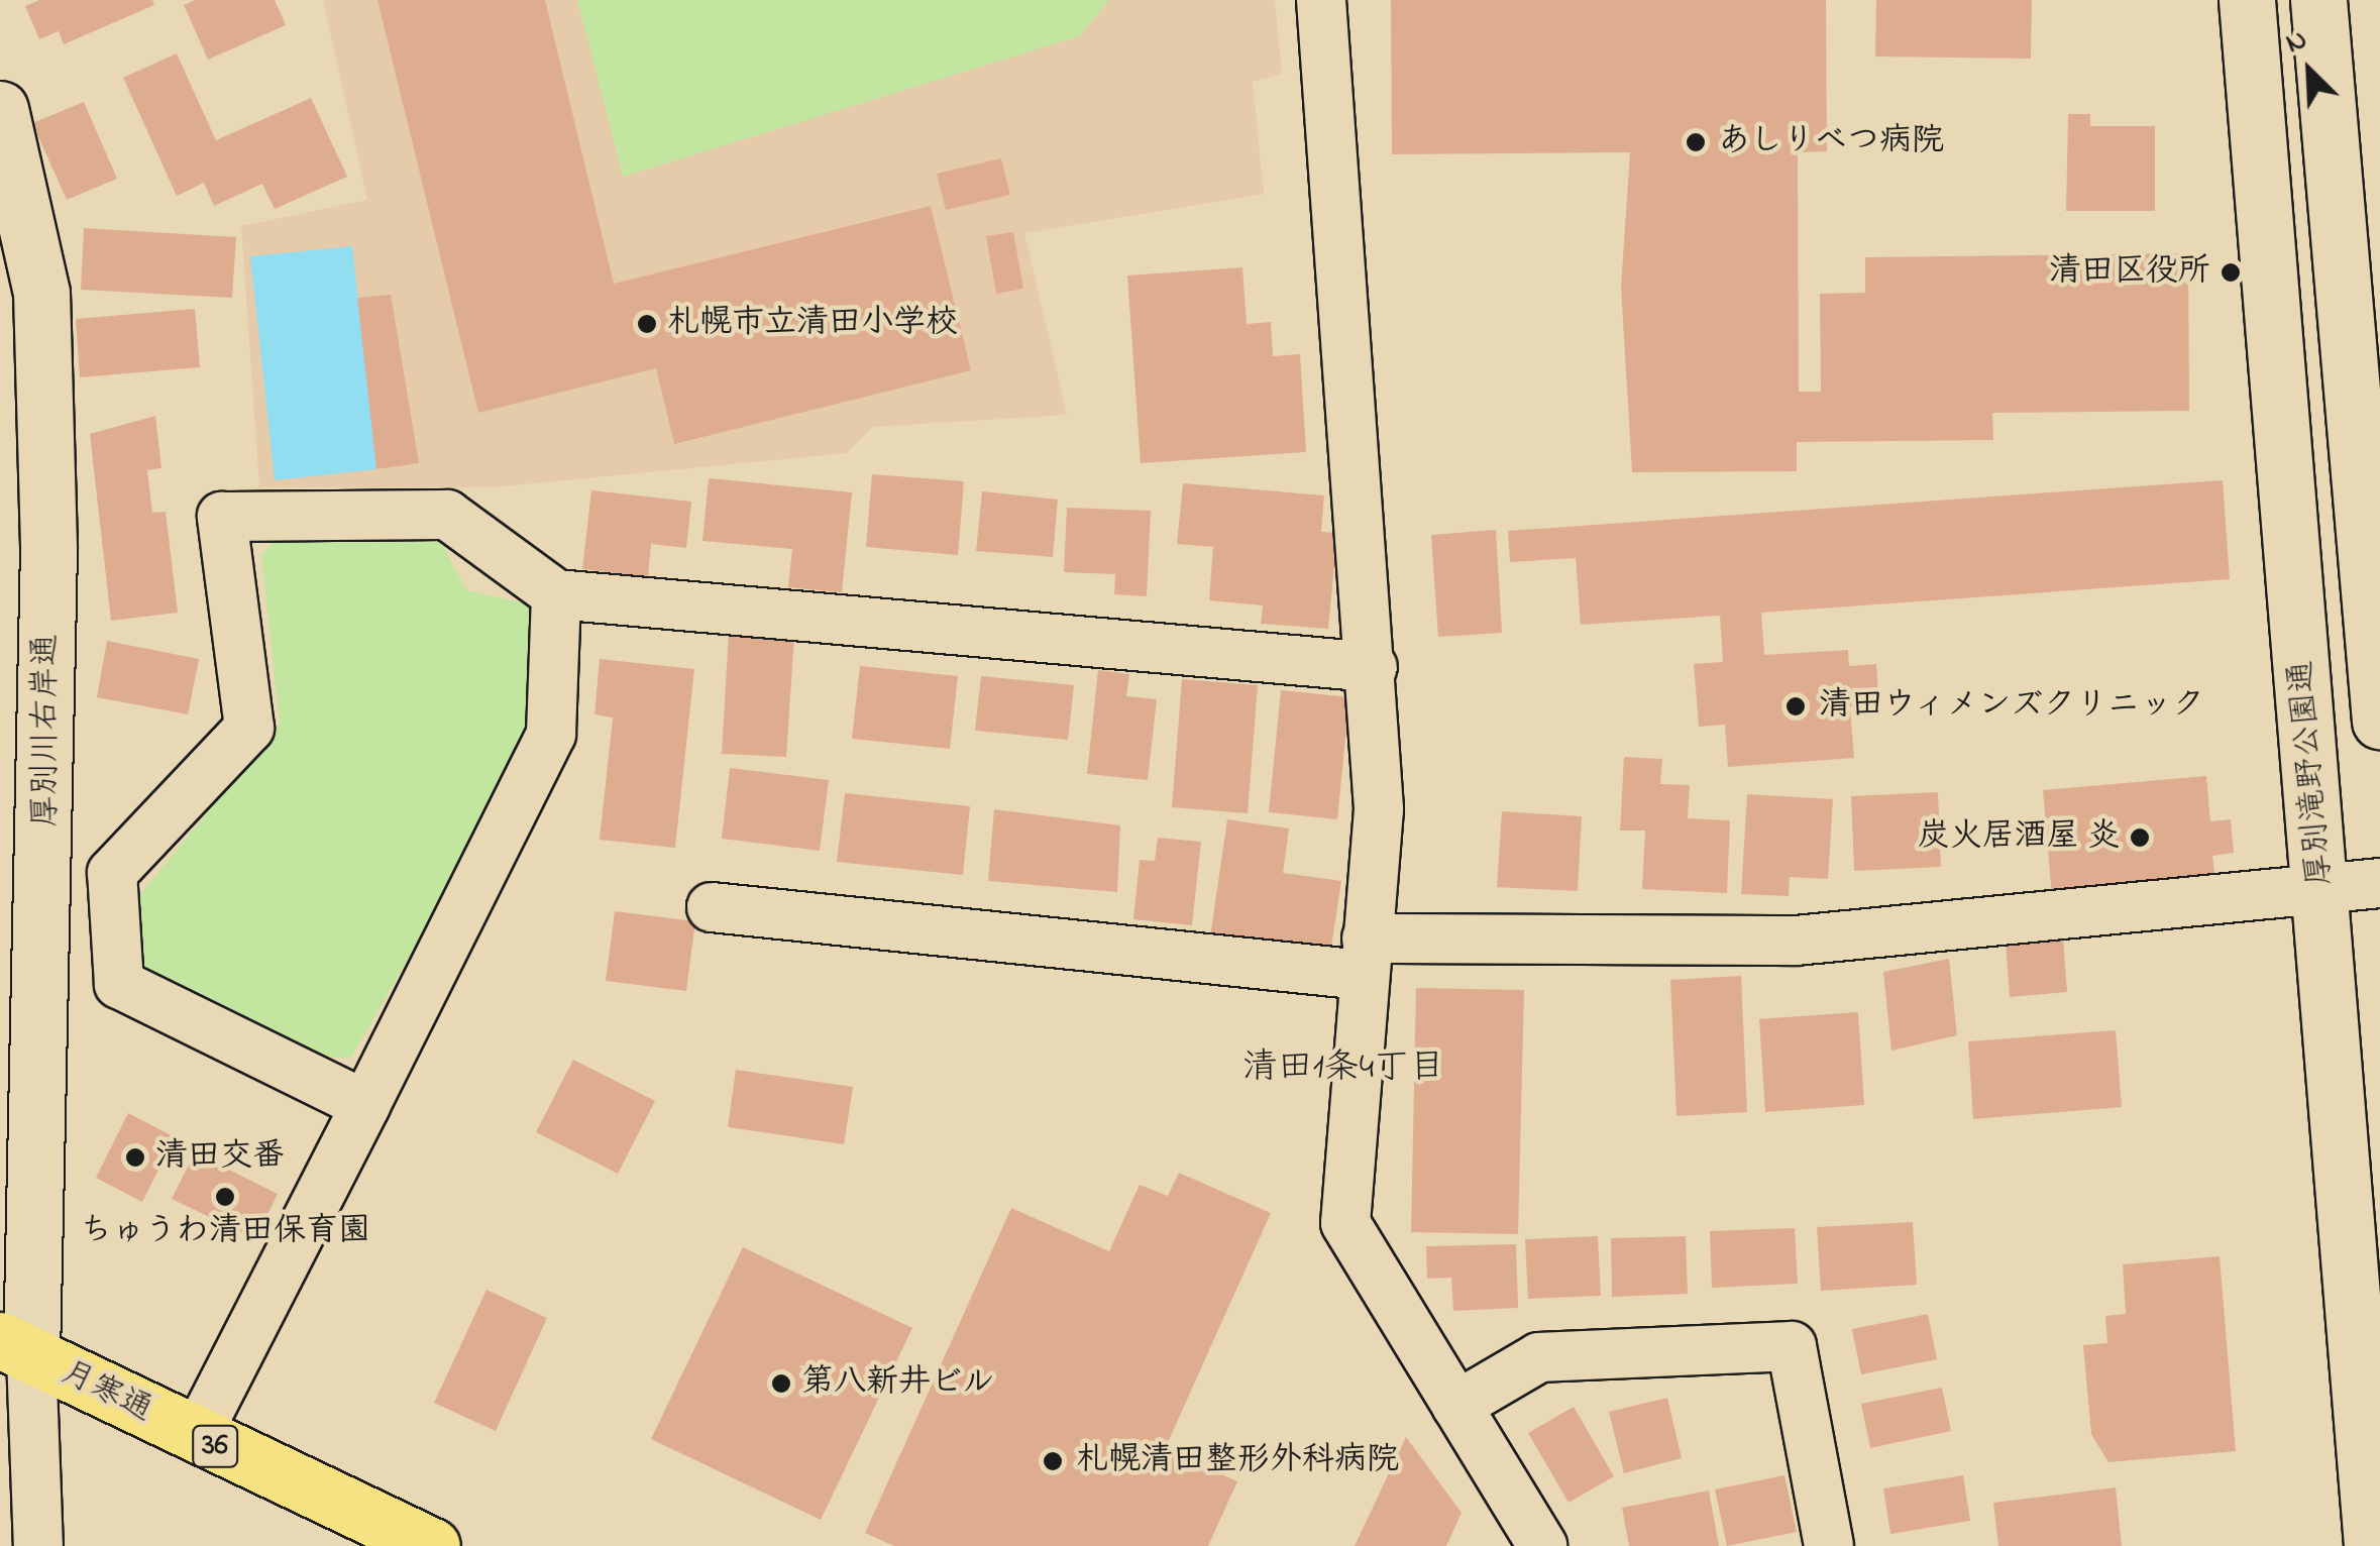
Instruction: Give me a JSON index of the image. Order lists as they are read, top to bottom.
{
  "streets": {
    "highway": ["月寒通", "36"],
    "main road": ["厚別川右岸通", "厚別滝野公園通"]
  },
  "crossings": [
    ["厚別川右岸通", "月寒通"]
  ],
  "districts": ["清田1条4丁目"],
  "places": [
    "あしりべつ病院",
    "清田区役所",
    "札幌市立清田小学校",
    "清田ウィメンズクリニック",
    "炭火居酒屋 炎",
    "清田交番",
    "ちゅうわ清田保育園",
    "第八新井ビル",
    "札幌清田整形外科病院"
  ],
  "north": "top left"
}
